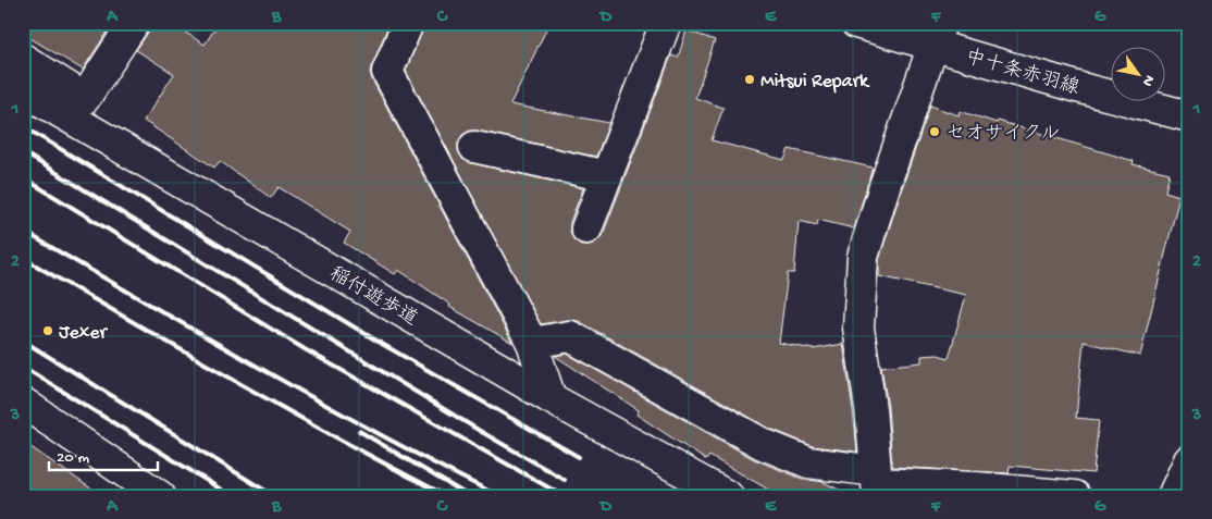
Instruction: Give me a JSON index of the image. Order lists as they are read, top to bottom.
{
  "streets": {
    "street": ["中十条赤羽線", "稲付遊歩道"]
  },
  "places": ["Mitsui Repark", "セオサイクル", "Jexer"],
  "scale_bar": "20 m",
  "north": "bottom right",
  "grid": {
    "columns": [
      "A",
      "B",
      "C",
      "D",
      "E",
      "F",
      "G"
    ],
    "rows": ["1", "2", "3"]
  }
}
